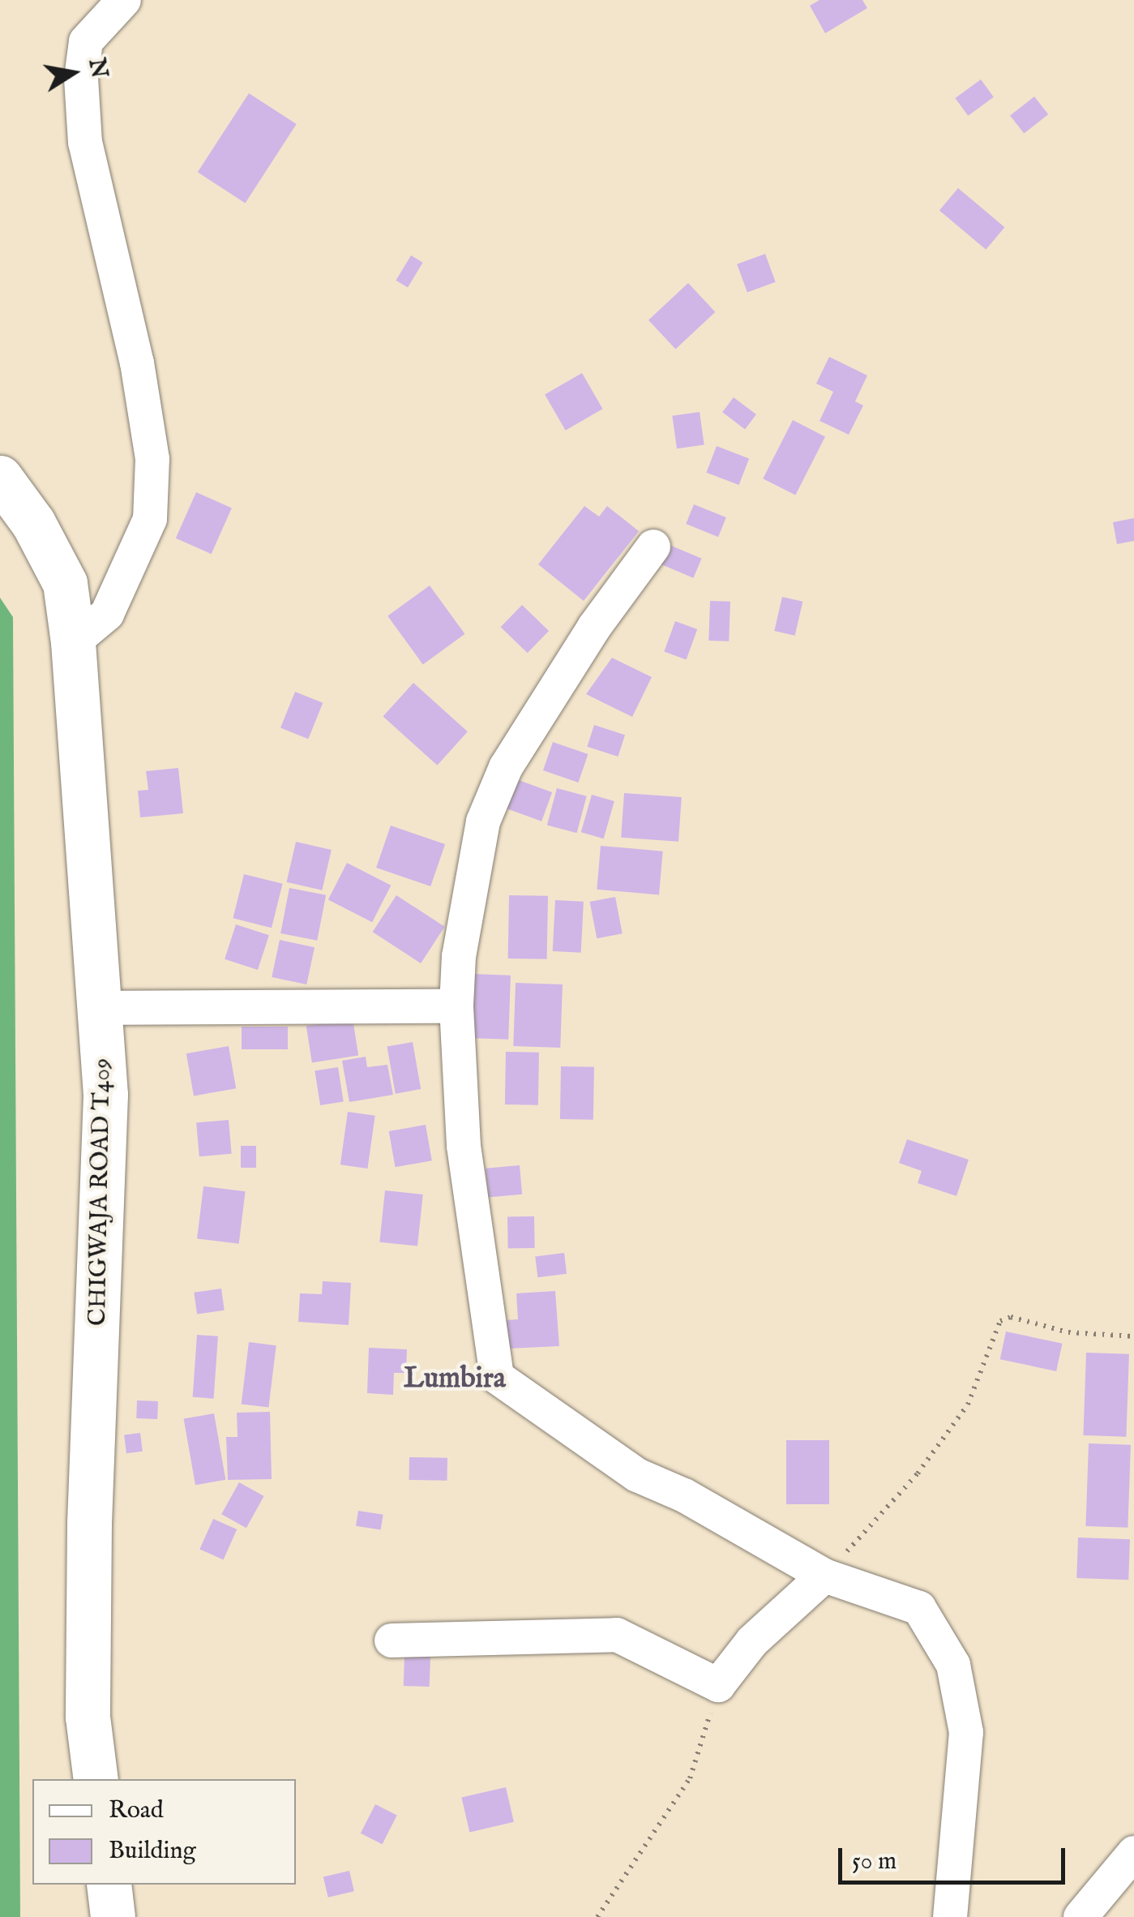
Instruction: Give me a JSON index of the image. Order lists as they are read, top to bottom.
{
  "streets": {
    "street": ["CHIGWAJA ROAD T409"]
  },
  "districts": ["Lumbira"],
  "legend": ["Road", "Building"],
  "scale_bar": "50 m",
  "north": "right"
}
